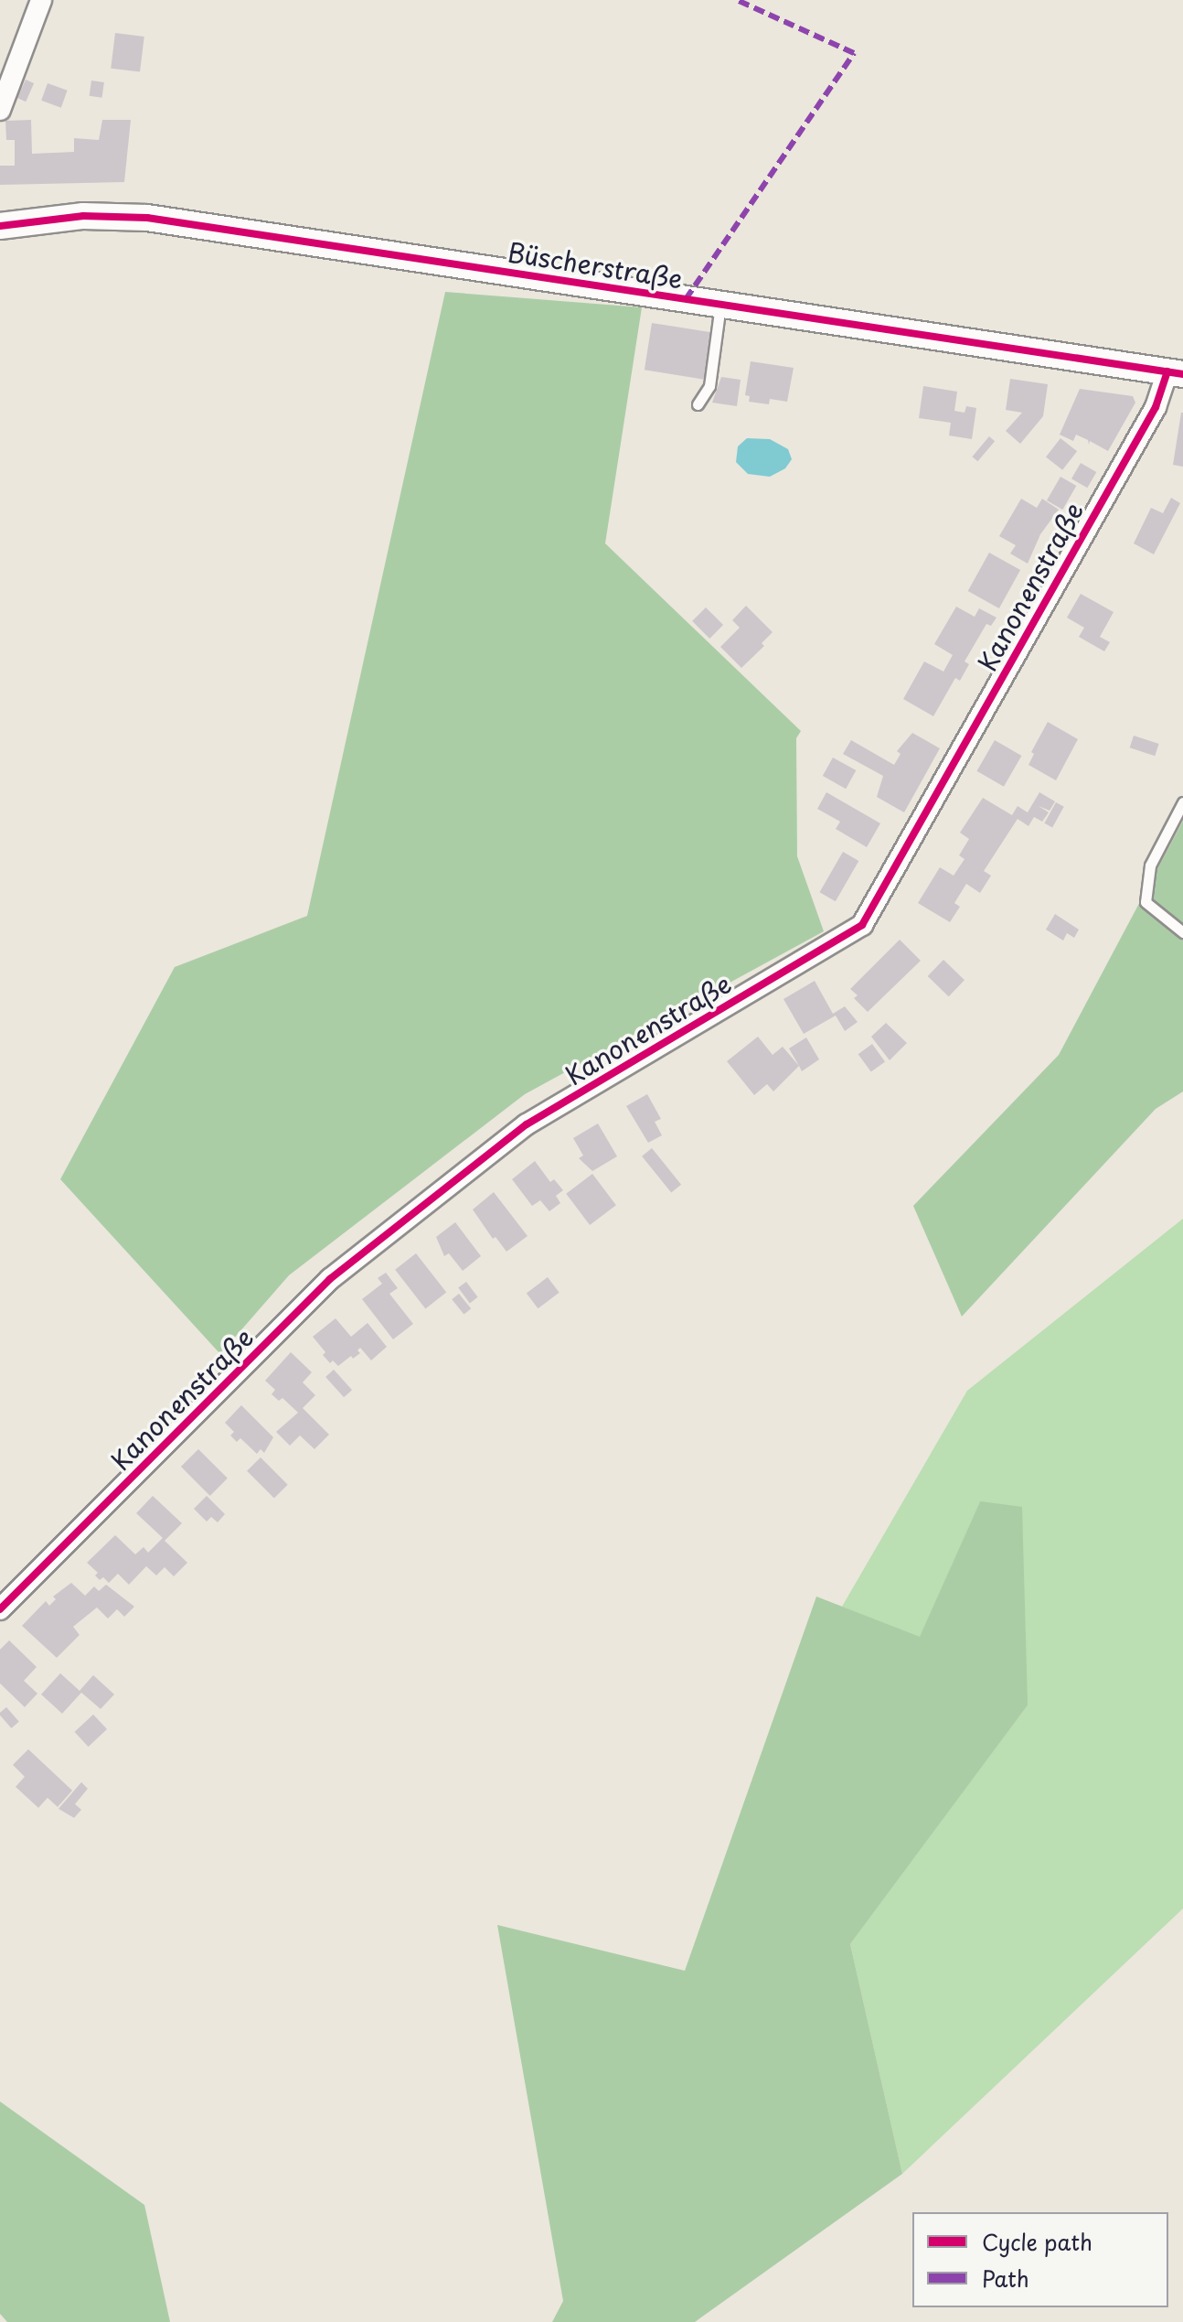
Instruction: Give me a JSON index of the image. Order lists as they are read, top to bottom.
{
  "streets": {
    "street": ["Büscherstraße", "Kanonenstraße"]
  },
  "crossings": [
    ["Büscherstraße", "Kanonenstraße"]
  ],
  "legend": ["Cycle path", "Path"]
}
